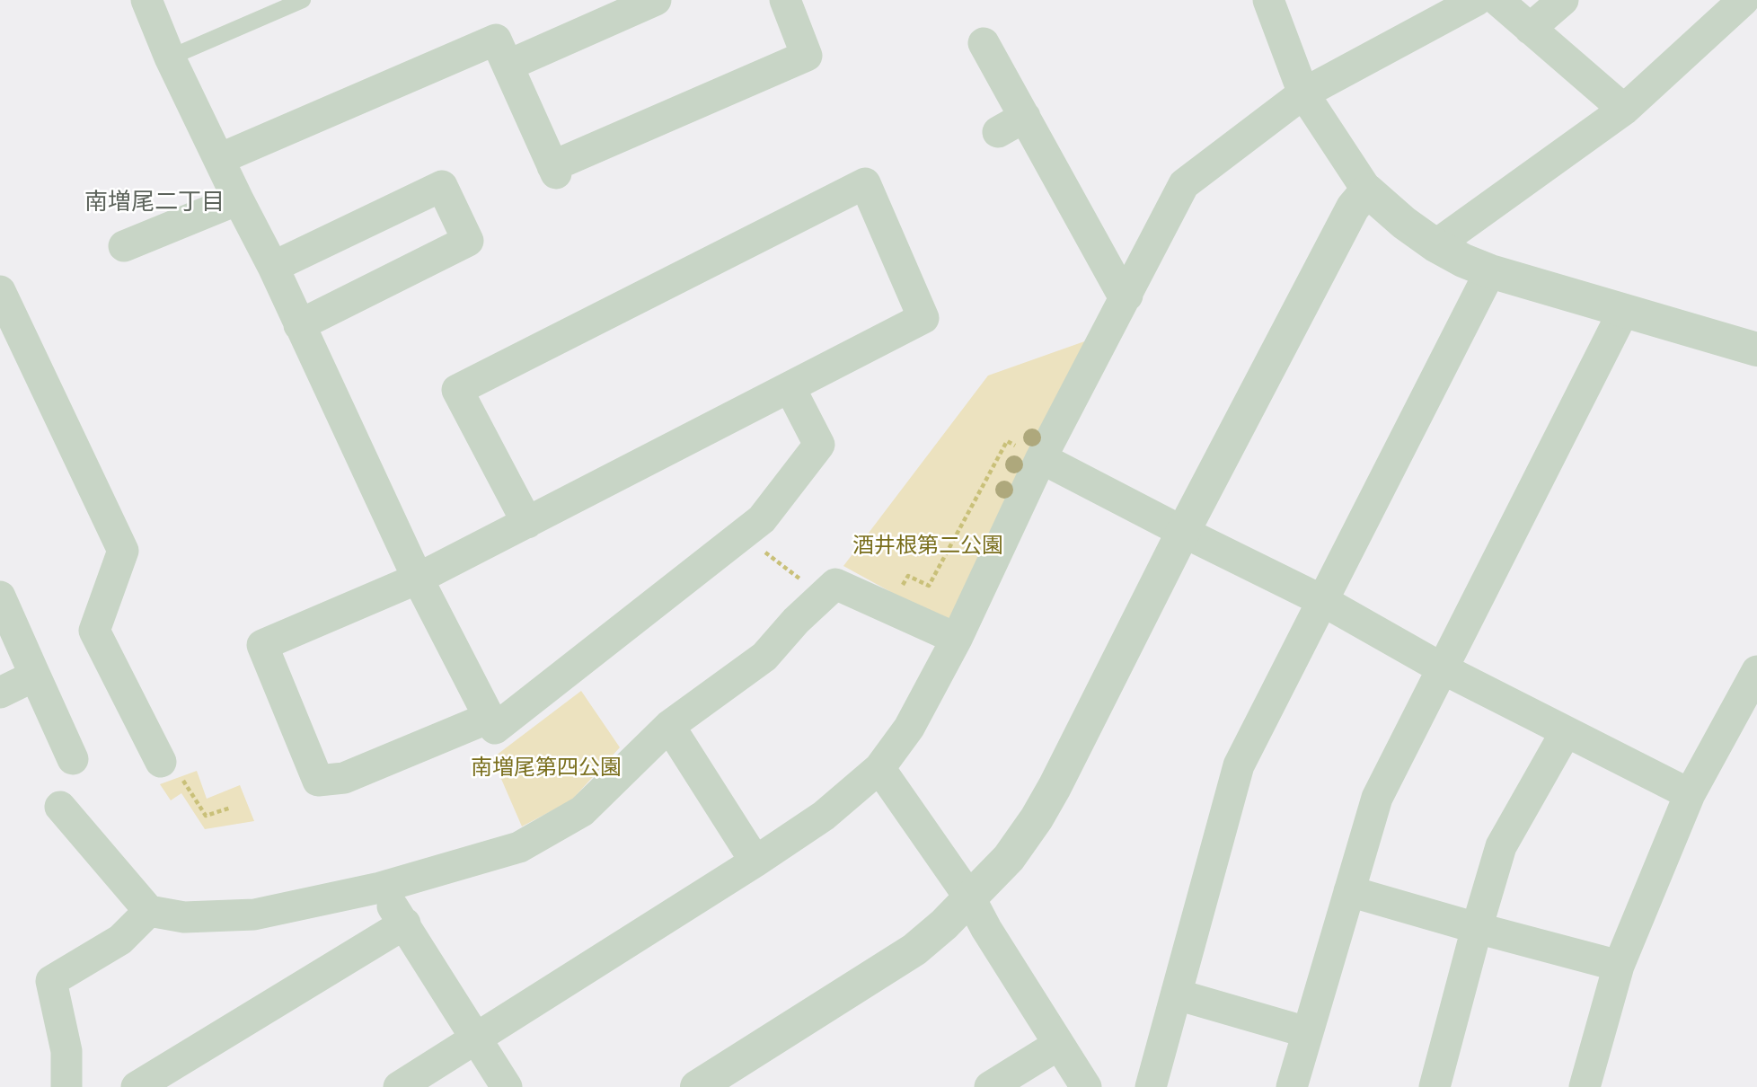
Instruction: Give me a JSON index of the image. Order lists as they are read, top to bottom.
{
  "districts": ["南増尾二丁目"],
  "parks": ["酒井根第二公園", "南増尾第四公園"]
}
